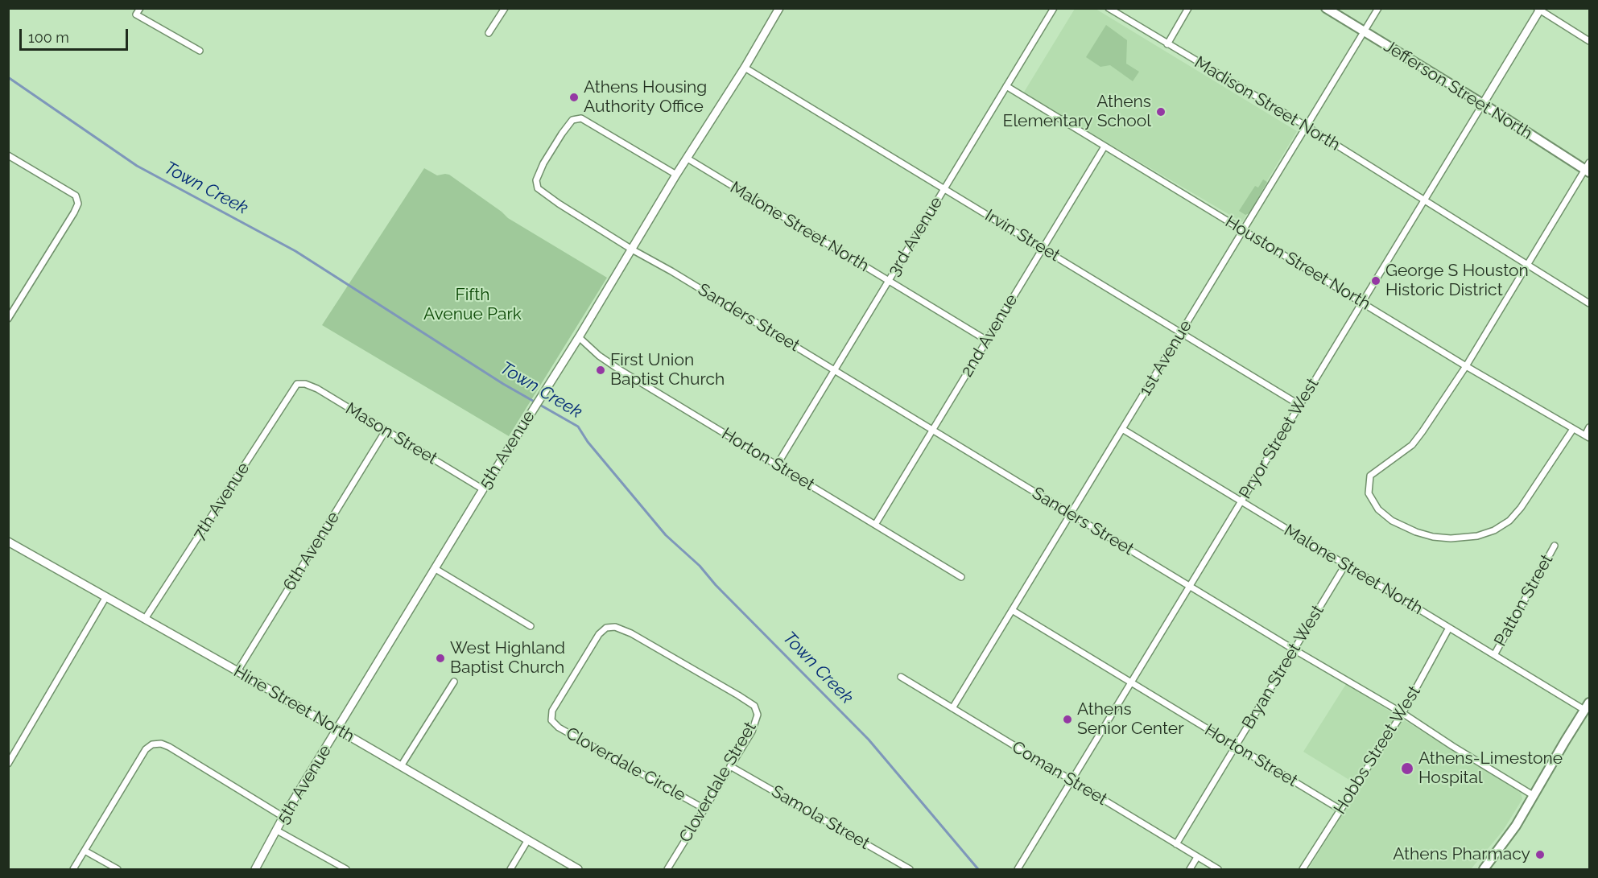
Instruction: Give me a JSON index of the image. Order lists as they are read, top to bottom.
{
  "streets": {
    "main road": ["Jefferson Street North"],
    "street": [
      "Madison Street North",
      "Malone Street North",
      "Irvin Street",
      "3rd Avenue",
      "Houston Street North",
      "Sanders Street",
      "2nd Avenue",
      "1st Avenue",
      "Mason Street",
      "Pryor Street West",
      "5th Avenue",
      "Horton Street",
      "7th Avenue",
      "6th Avenue",
      "Patton Street",
      "Bryan Street West",
      "Hine Street North",
      "Hobbs Street West",
      "Cloverdale Circle",
      "Coman Street",
      "Cloverdale Street",
      "Samola Street"
    ]
  },
  "crossings": [
    ["Jefferson Street North", "1st Avenue"],
    ["Jefferson Street North", "Pryor Street West"],
    ["Madison Street North", "1st Avenue"],
    ["Madison Street North", "Pryor Street West"],
    ["Malone Street North", "3rd Avenue"],
    ["Malone Street North", "2nd Avenue"],
    ["Malone Street North", "1st Avenue"],
    ["Malone Street North", "Pryor Street West"],
    ["Malone Street North", "5th Avenue"],
    ["Malone Street North", "Patton Street"],
    ["Malone Street North", "Bryan Street West"],
    ["Malone Street North", "Hobbs Street West"],
    ["Irvin Street", "3rd Avenue"],
    ["Irvin Street", "2nd Avenue"],
    ["Irvin Street", "1st Avenue"],
    ["Irvin Street", "Pryor Street West"],
    ["Irvin Street", "5th Avenue"],
    ["3rd Avenue", "Houston Street North"],
    ["3rd Avenue", "Sanders Street"],
    ["3rd Avenue", "Horton Street"],
    ["Houston Street North", "2nd Avenue"],
    ["Houston Street North", "1st Avenue"],
    ["Houston Street North", "Pryor Street West"],
    ["Sanders Street", "2nd Avenue"],
    ["Sanders Street", "1st Avenue"],
    ["Sanders Street", "Pryor Street West"],
    ["Sanders Street", "5th Avenue"],
    ["Sanders Street", "Bryan Street West"],
    ["Sanders Street", "Hobbs Street West"],
    ["2nd Avenue", "Horton Street"],
    ["1st Avenue", "Horton Street"],
    ["1st Avenue", "Coman Street"],
    ["Mason Street", "5th Avenue"],
    ["Mason Street", "7th Avenue"],
    ["Mason Street", "6th Avenue"],
    ["Pryor Street West", "Horton Street"],
    ["Pryor Street West", "Coman Street"],
    ["5th Avenue", "Horton Street"],
    ["5th Avenue", "Hine Street North"],
    ["Horton Street", "Bryan Street West"],
    ["Horton Street", "Hobbs Street West"],
    ["7th Avenue", "Hine Street North"],
    ["6th Avenue", "Hine Street North"],
    ["Bryan Street West", "Coman Street"],
    ["Cloverdale Circle", "Cloverdale Street"],
    ["Cloverdale Street", "Samola Street"]
  ],
  "water": ["Town Creek"],
  "parks": ["Fifth Avenue Park"],
  "places": [
    "Athens Housing Authority Office",
    "Athens Elementary School",
    "George S Houston Historic District",
    "First Union Baptist Church",
    "West Highland Baptist Church",
    "Athens Senior Center",
    "Athens-Limestone Hospital",
    "Athens Pharmacy"
  ],
  "scale_bar": "100 m"
}
